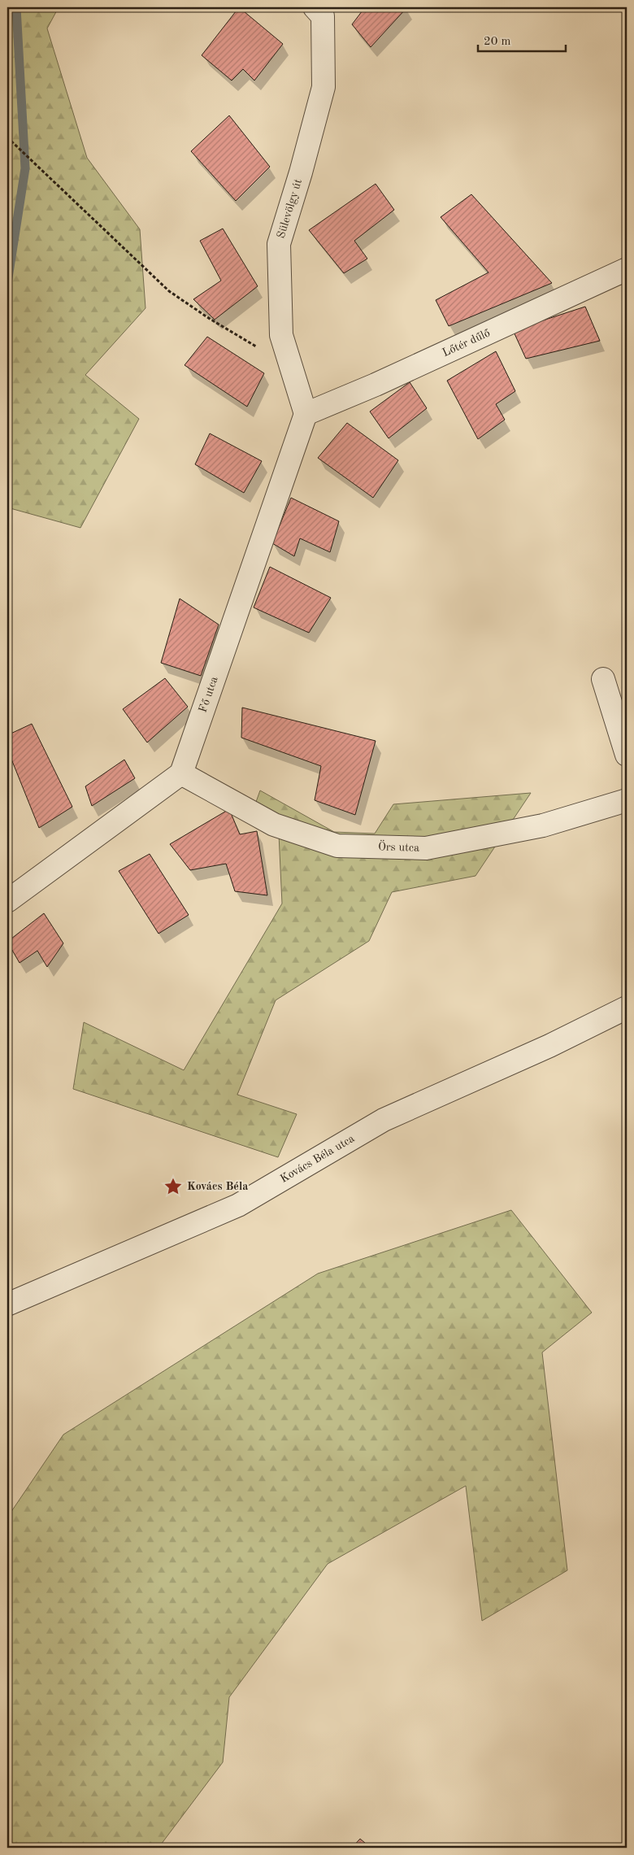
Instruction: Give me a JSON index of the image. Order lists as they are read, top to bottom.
{
  "streets": {
    "street": [
      "Sülevölgy út",
      "Lőtér dűlő",
      "Fő utca",
      "Örs utca",
      "Kovács Béla utca"
    ]
  },
  "crossings": [
    ["Sülevölgy út", "Lőtér dűlő"],
    ["Sülevölgy út", "Fő utca"],
    ["Lőtér dűlő", "Fő utca"],
    ["Fő utca", "Örs utca"]
  ],
  "places": {
    "place": ["Kovács Béla"]
  },
  "scale_bar": "20 m"
}
